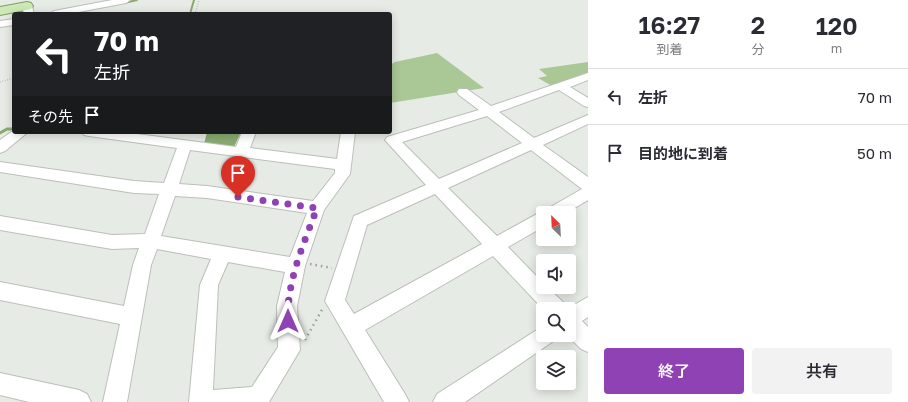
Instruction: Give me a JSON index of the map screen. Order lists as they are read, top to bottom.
{
  "north": "top left",
  "page": {
    "eta": [
      "16:27",
      "到着",
      "2",
      "分",
      "120",
      "m"
    ],
    "turn": ["70 m", "左折"],
    "list": [
      {
        "name": "左折",
        "value": "70 m"
      },
      {
        "name": "目的地に到着",
        "value": "50 m"
      }
    ],
    "then": "その先",
    "buttons": ["終了", "共有"]
  }
}
